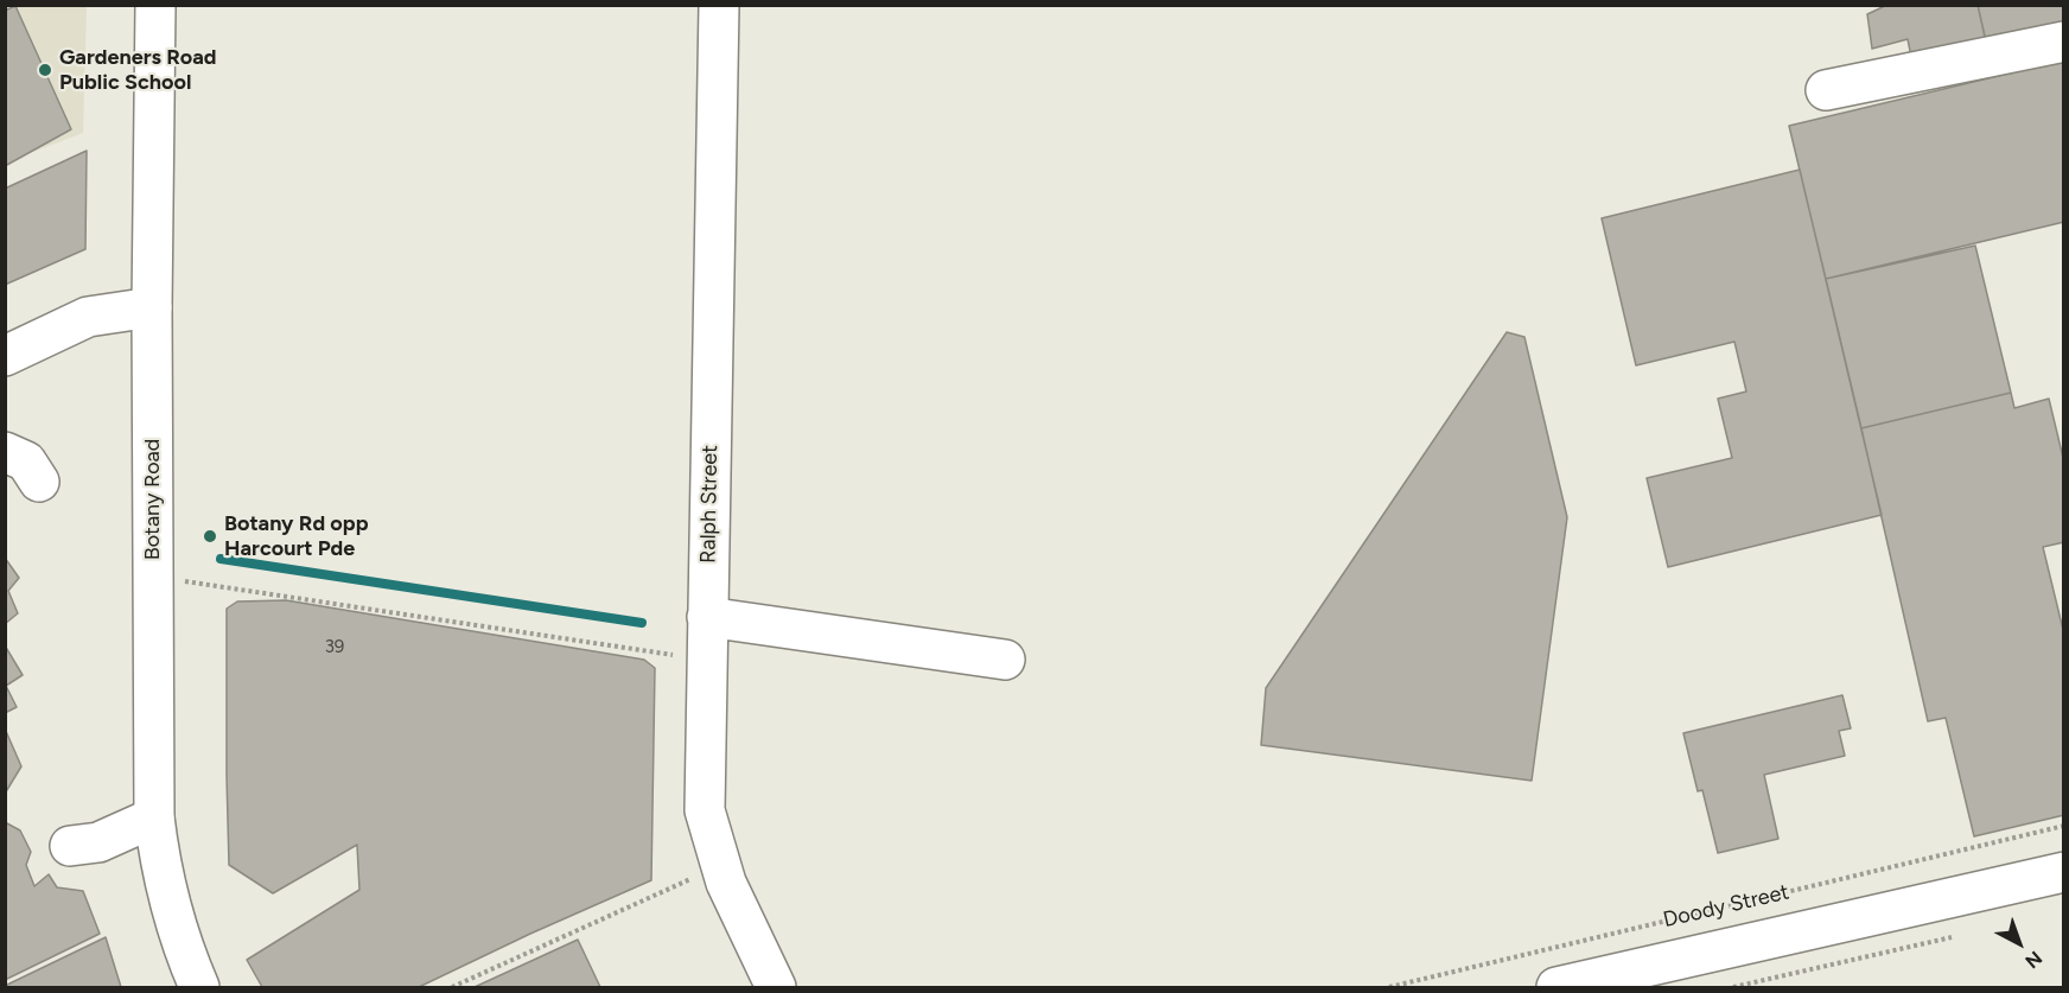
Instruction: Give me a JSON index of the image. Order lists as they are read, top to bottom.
{
  "streets": {
    "street": ["Botany Road", "Ralph Street", "Doody Street"]
  },
  "places": ["Gardeners Road Public School", "Botany Rd opp Harcourt Pde"],
  "house_numbers": ["39"],
  "north": "bottom right"
}
